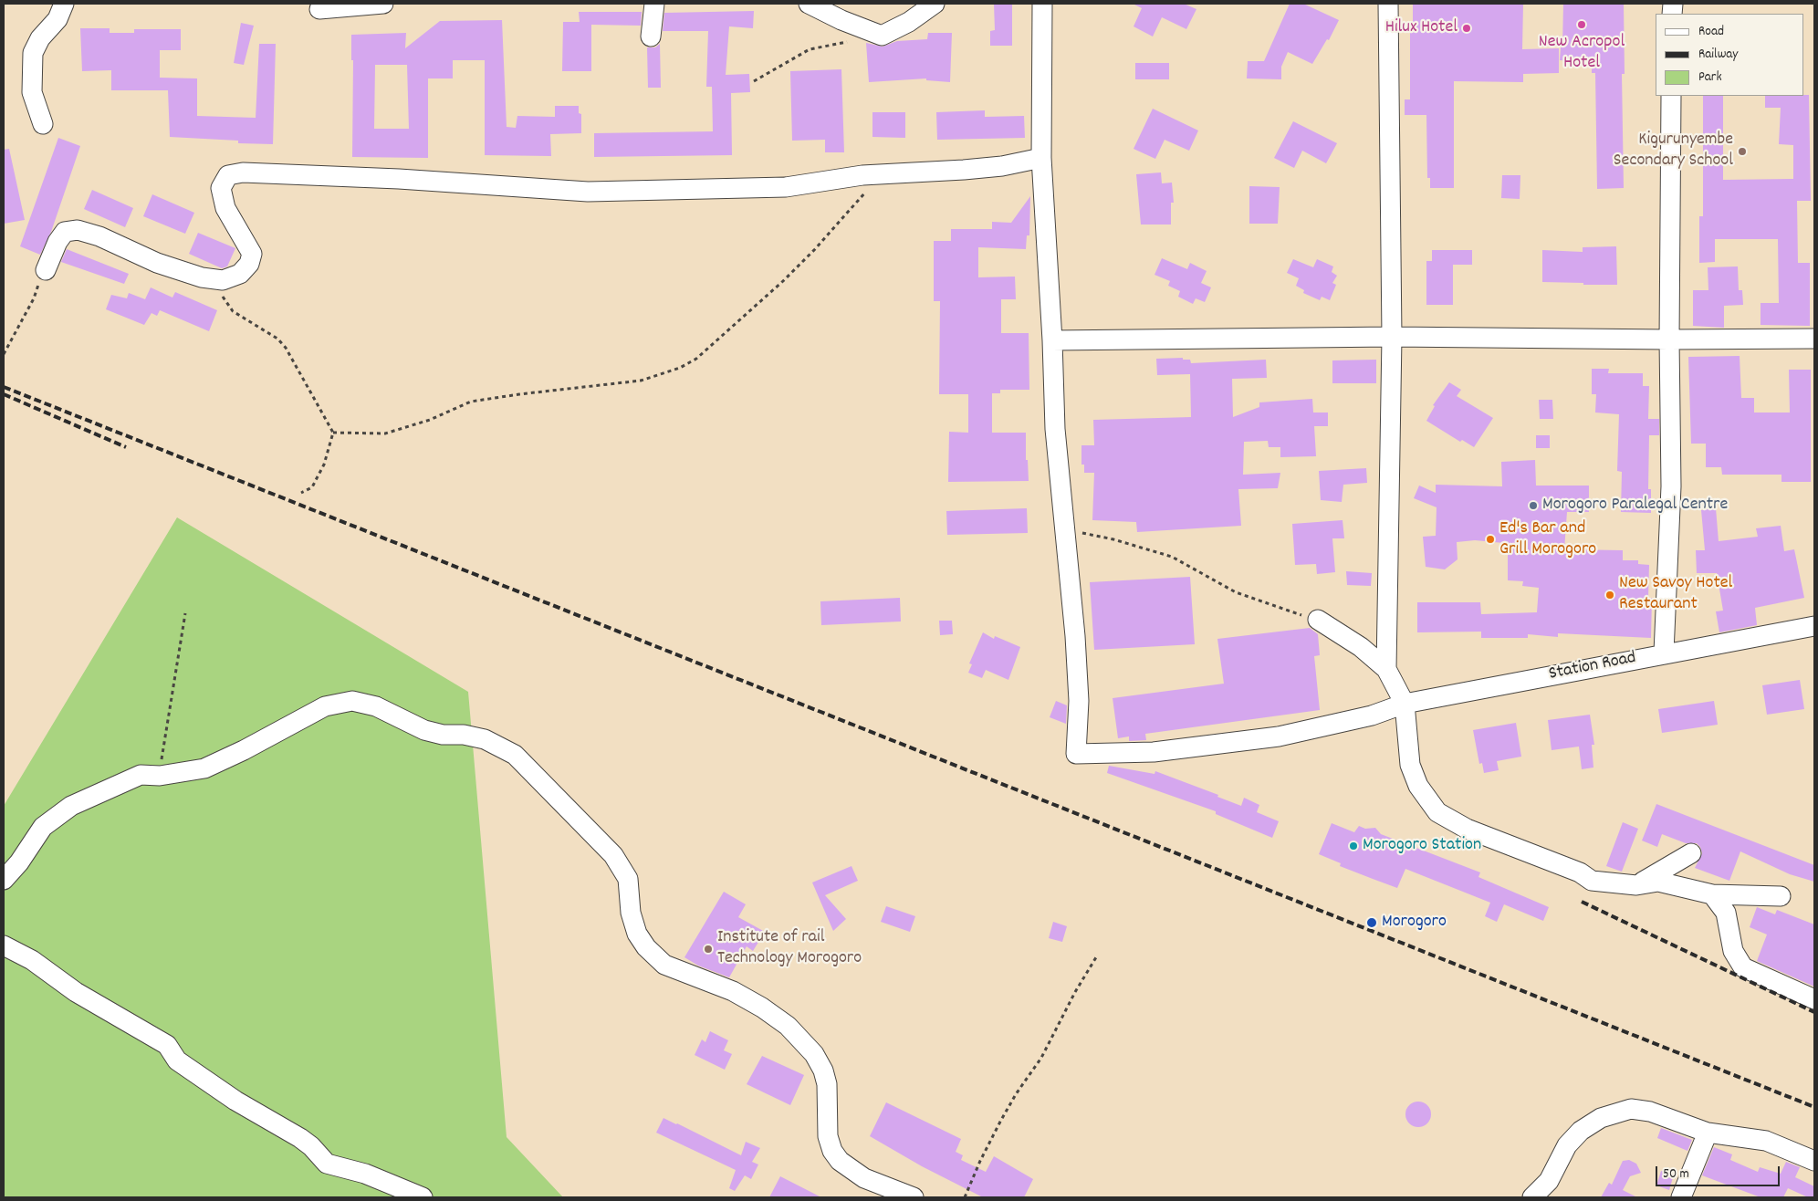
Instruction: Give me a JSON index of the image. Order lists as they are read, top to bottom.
{
  "streets": {
    "street": ["Station Road"]
  },
  "places": [
    "New Acropol Hotel",
    "Hilux Hotel",
    "Kigurunyembe Secondary School",
    "Morogoro Paralegal Centre",
    "Ed's Bar and Grill Morogoro",
    "New Savoy Hotel Restaurant",
    "Morogoro Station",
    "Morogoro",
    "Institute of rail Technology Morogoro"
  ],
  "legend": ["Road", "Railway", "Park"],
  "scale_bar": "50 m"
}
